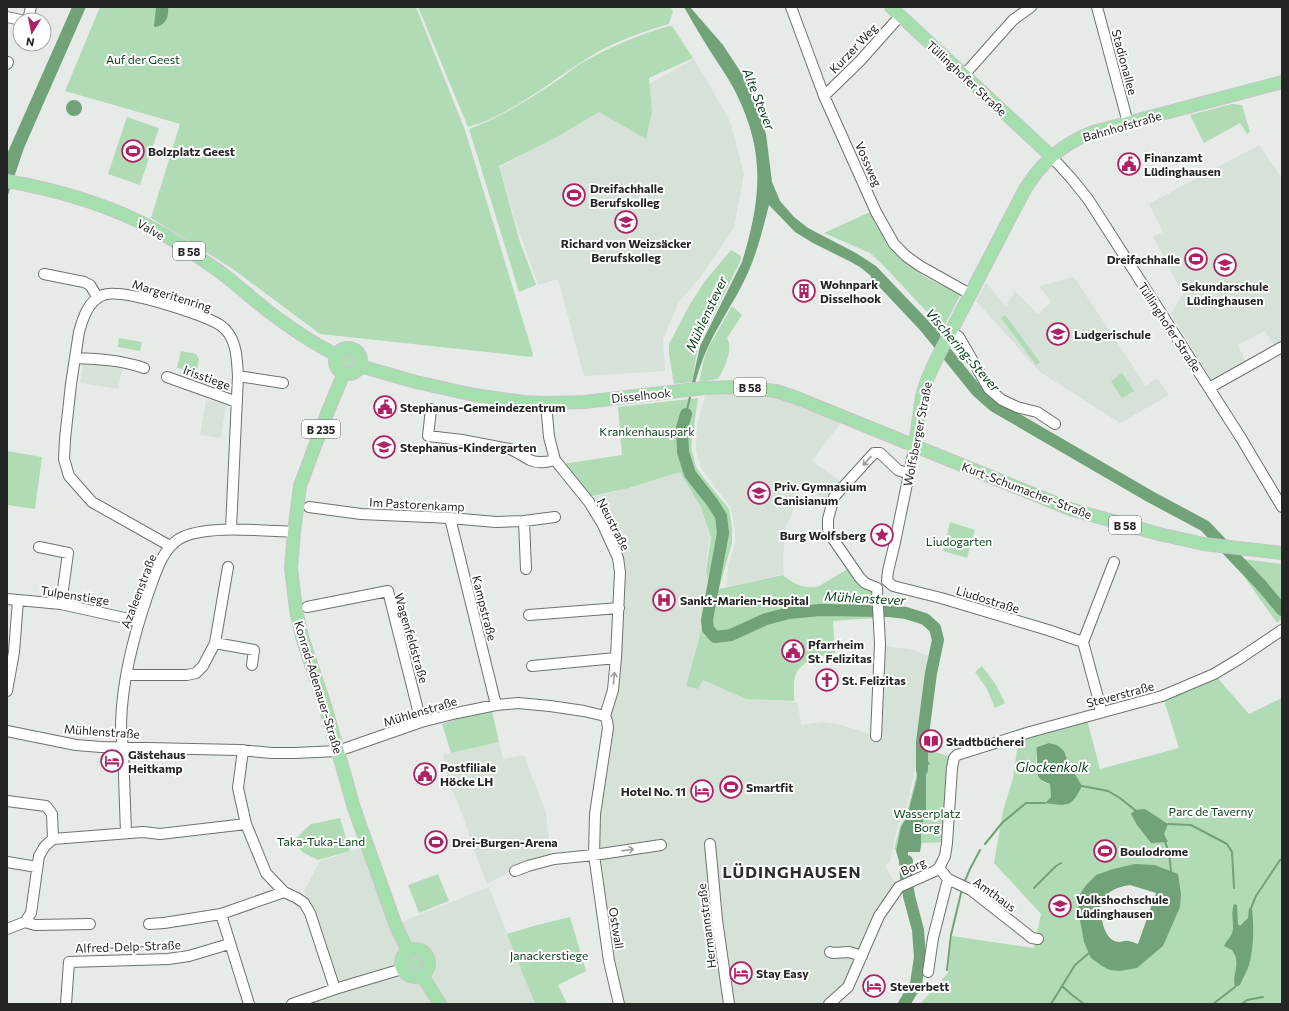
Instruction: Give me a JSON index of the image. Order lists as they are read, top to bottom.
{
  "streets": {
    "main road": [
      "Tüllinghofer Straße",
      "Bahnhofstraße",
      "Valve",
      "B 58",
      "Disselhook",
      "B 235",
      "Wolfsberger Straße",
      "Kurt-Schumacher-Straße",
      "Konrad-Adenauer-Straße"
    ],
    "street": [
      "Kurzer Weg",
      "Stadionallee",
      "Vossweg",
      "Margeritenring",
      "Irisstiege",
      "Im Pastorenkamp",
      "Neustraße",
      "Azaleenstraße",
      "Tulpenstiege",
      "Liudostraße",
      "Kampstraße",
      "Wagenfeldstraße",
      "Steverstraße",
      "Mühlenstraße",
      "Borg",
      "Amthaus",
      "Hermannstraße",
      "Ostwall",
      "Alfred-Delp-Straße"
    ]
  },
  "crossings": [
    ["Kurzer Weg", "Tüllinghofer Straße"],
    ["Kurzer Weg", "Vossweg"],
    ["Stadionallee", "Bahnhofstraße"],
    ["Tüllinghofer Straße", "Bahnhofstraße"],
    ["Tüllinghofer Straße", "Wolfsberger Straße"],
    ["Bahnhofstraße", "Wolfsberger Straße"],
    ["Vossweg", "Wolfsberger Straße"],
    ["Valve", "Disselhook"],
    ["Valve", "Konrad-Adenauer-Straße"],
    ["Margeritenring", "Irisstiege"],
    ["Margeritenring", "Azaleenstraße"],
    ["Disselhook", "Wolfsberger Straße"],
    ["Disselhook", "Kurt-Schumacher-Straße"],
    ["Disselhook", "Neustraße"],
    ["Disselhook", "Konrad-Adenauer-Straße"],
    ["Wolfsberger Straße", "Kurt-Schumacher-Straße"],
    ["Wolfsberger Straße", "Liudostraße"],
    ["Im Pastorenkamp", "Kampstraße"],
    ["Neustraße", "Mühlenstraße"],
    ["Neustraße", "Ostwall"],
    ["Azaleenstraße", "Tulpenstiege"],
    ["Azaleenstraße", "Konrad-Adenauer-Straße"],
    ["Azaleenstraße", "Mühlenstraße"],
    ["Kampstraße", "Mühlenstraße"],
    ["Wagenfeldstraße", "Mühlenstraße"],
    ["Konrad-Adenauer-Straße", "Mühlenstraße"],
    ["Steverstraße", "Borg"],
    ["Mühlenstraße", "Ostwall"],
    ["Borg", "Amthaus"]
  ],
  "districts": ["LÜDINGHAUSEN"],
  "water": [
    "Alte Stever",
    "Mühlenstever",
    "Vischering-Stever",
    "Glockenkolk"
  ],
  "parks": [
    "Auf der Geest",
    "Krankenhauspark",
    "Liudogarten",
    "Parc de Taverny",
    "Wasserplatz Borg",
    "Taka-Tuka-Land",
    "Janackerstiege"
  ],
  "places": {
    "sports": [
      "Bolzplatz Geest",
      "Dreifachhalle Berufskolleg",
      "Dreifachhalle",
      "Smartfit",
      "Drei-Burgen-Arena",
      "Boulodrome"
    ],
    "public building": [
      "Finanzamt Lüdinghausen",
      "Stephanus-Gemeindezentrum",
      "Pfarrheim St. Felizitas",
      "Postfiliale Höcke LH"
    ],
    "school or university": [
      "Richard von Weizsäcker Berufskolleg",
      "Sekundarschule Lüdinghausen",
      "Ludgerischule",
      "Stephanus-Kindergarten",
      "Priv. Gymnasium Canisianum",
      "Volkshochschule Lüdinghausen"
    ],
    "building": ["Wohnpark Disselhook"],
    "place": ["Burg Wolfsberg"],
    "hospital": ["Sankt-Marien-Hospital"],
    "church": ["St. Felizitas"],
    "library": ["Stadtbücherei"],
    "hotel": [
      "Gästehaus Heitkamp",
      "Hotel No. 11",
      "Stay Easy",
      "Steverbett"
    ]
  },
  "north": "bottom"
}
